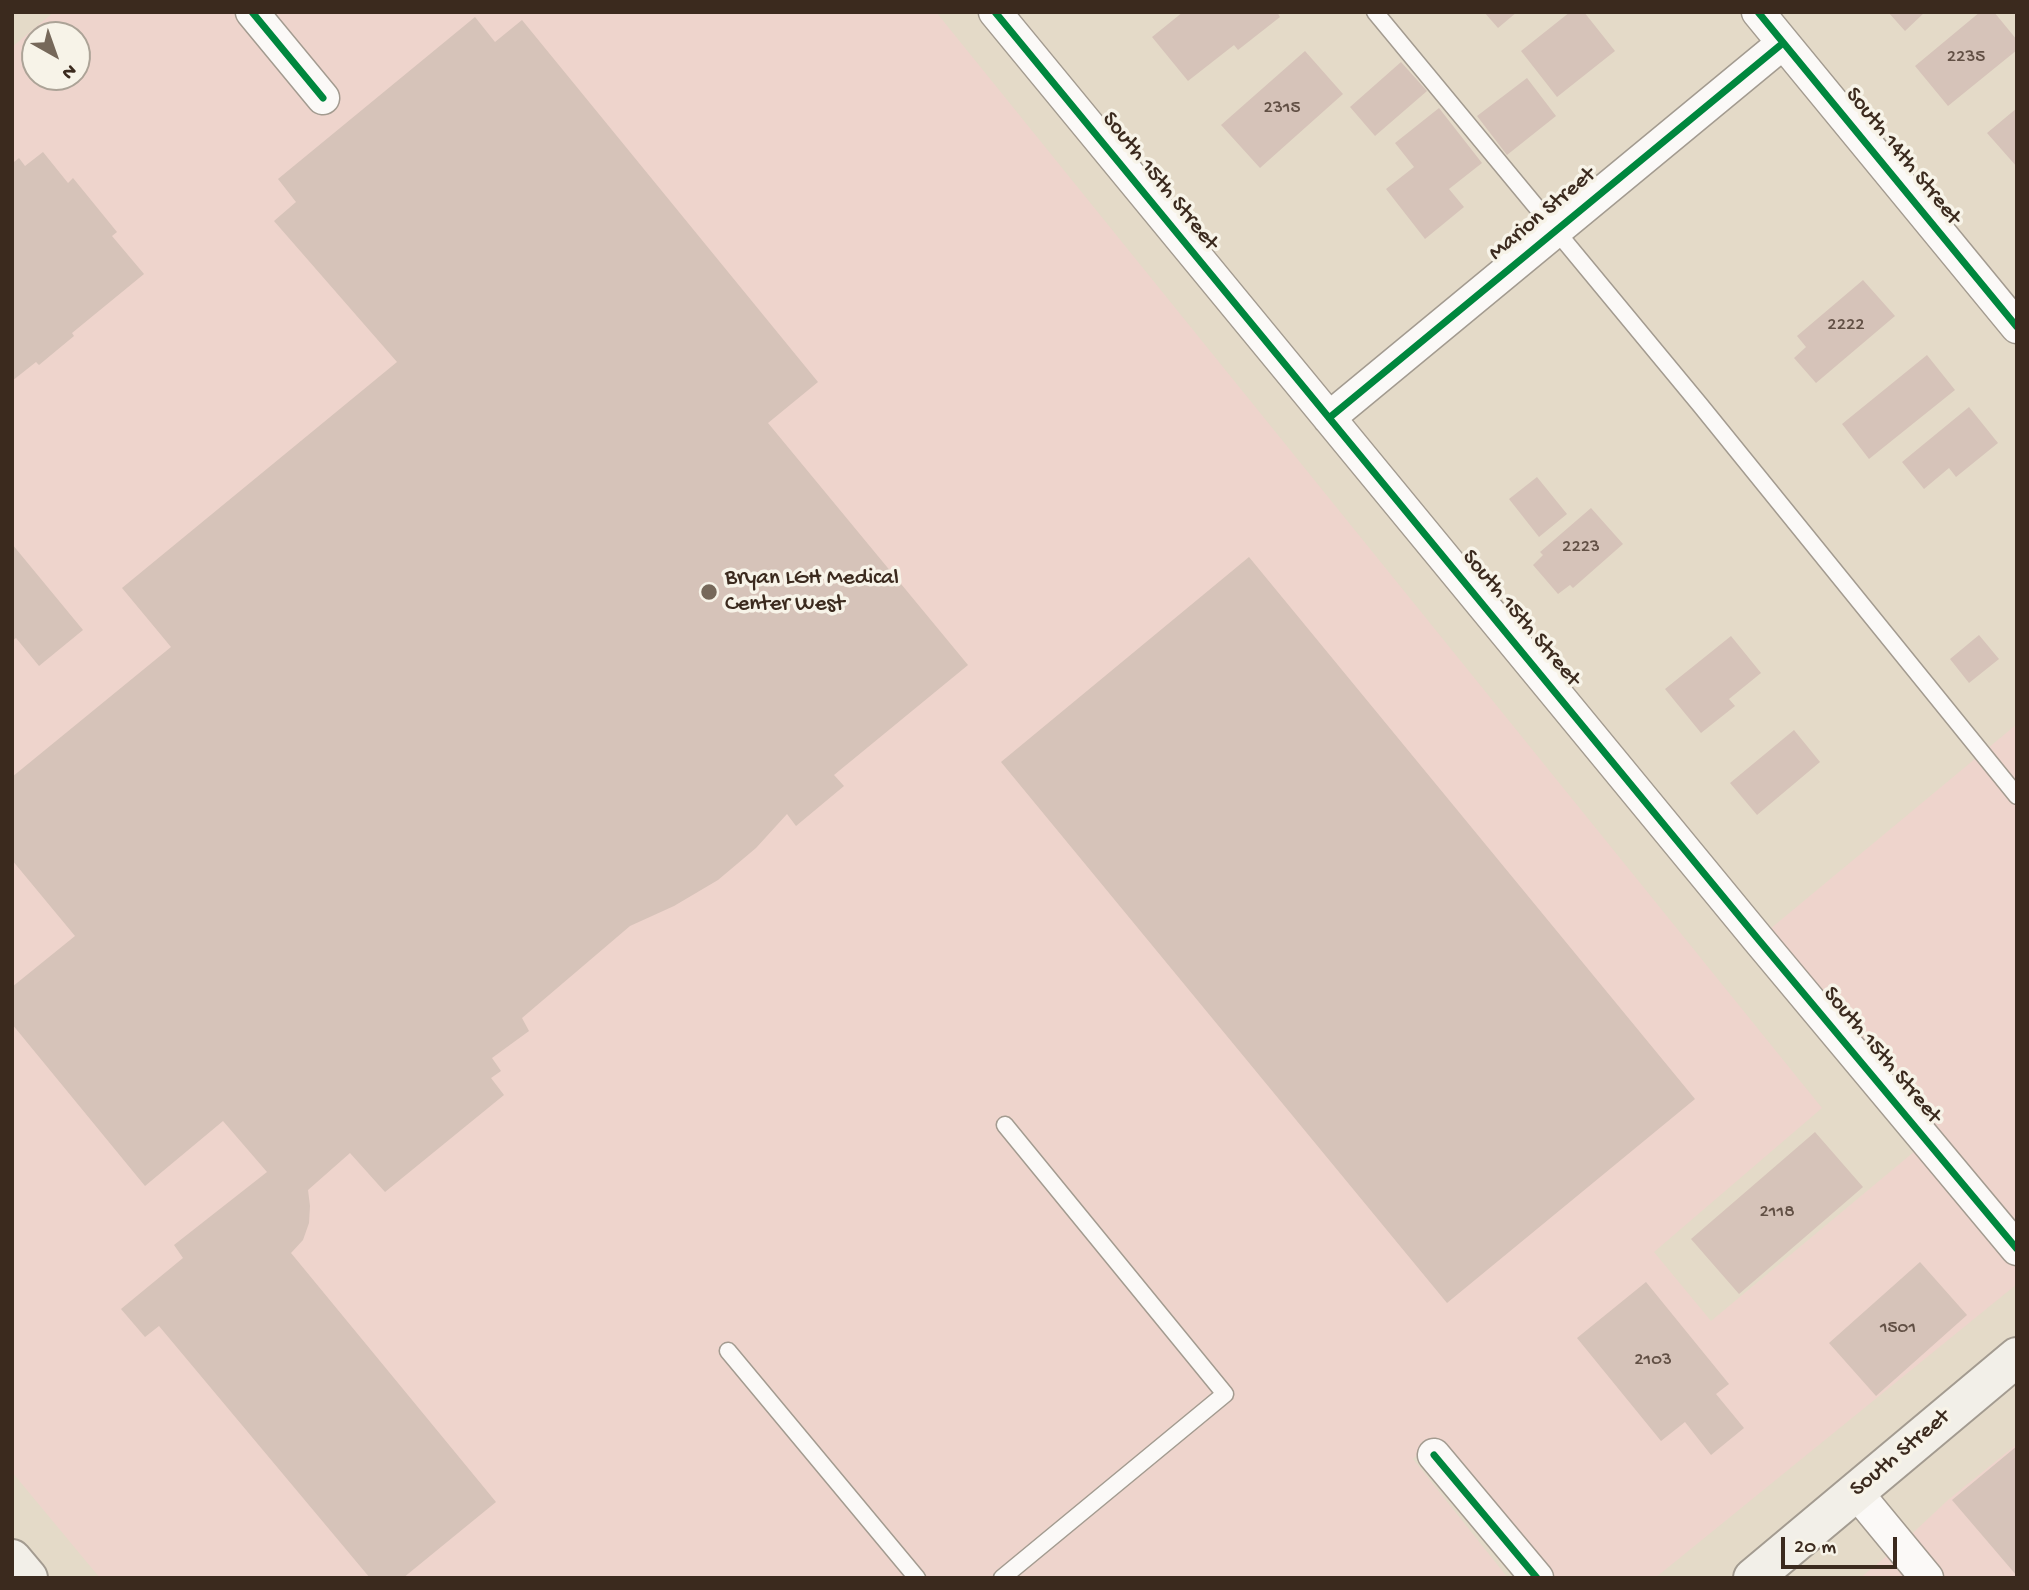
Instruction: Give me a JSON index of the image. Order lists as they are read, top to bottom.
{
  "streets": {
    "main road": ["South Street"],
    "street": ["South 14th Street", "South 15th Street", "Marion Street"]
  },
  "crossings": [
    ["South 14th Street", "Marion Street"],
    ["South 15th Street", "Marion Street"]
  ],
  "places": ["Bryan LGH Medical Center West"],
  "house_numbers": [
    "2235",
    "2315",
    "2222",
    "2223",
    "2118",
    "1501",
    "2103"
  ],
  "scale_bar": "20 m",
  "north": "bottom right"
}
